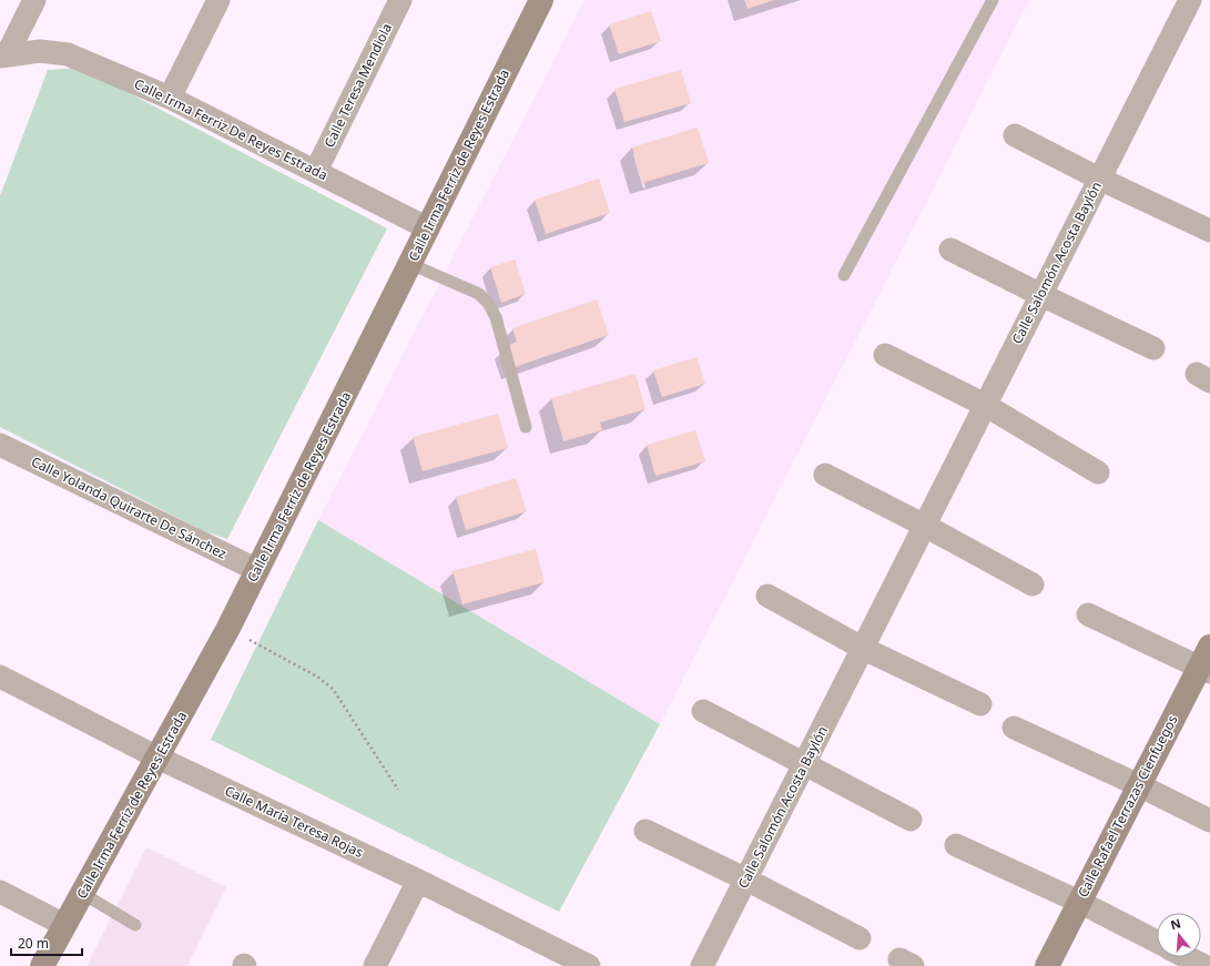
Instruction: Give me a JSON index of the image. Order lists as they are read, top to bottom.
{
  "streets": {
    "street": [
      "Calle Teresa Mendiola",
      "Calle Irma Ferriz De Reyes Estrada",
      "Calle Irma Ferriz de Reyes Estrada",
      "Calle Salomón Acosta Baylón",
      "Calle Yolanda Quirarte De Sánchez",
      "Calle Rafael Terrazas Cienfuegos",
      "Calle María Teresa Rojas"
    ]
  },
  "crossings": [
    ["Calle Teresa Mendiola", "Calle Irma Ferriz De Reyes Estrada"],
    ["Calle Irma Ferriz De Reyes Estrada", "Calle Irma Ferriz de Reyes Estrada"],
    ["Calle Irma Ferriz de Reyes Estrada", "Calle Yolanda Quirarte De Sánchez"],
    ["Calle Irma Ferriz de Reyes Estrada", "Calle María Teresa Rojas"]
  ],
  "scale_bar": "20 m",
  "north": "top"
}
